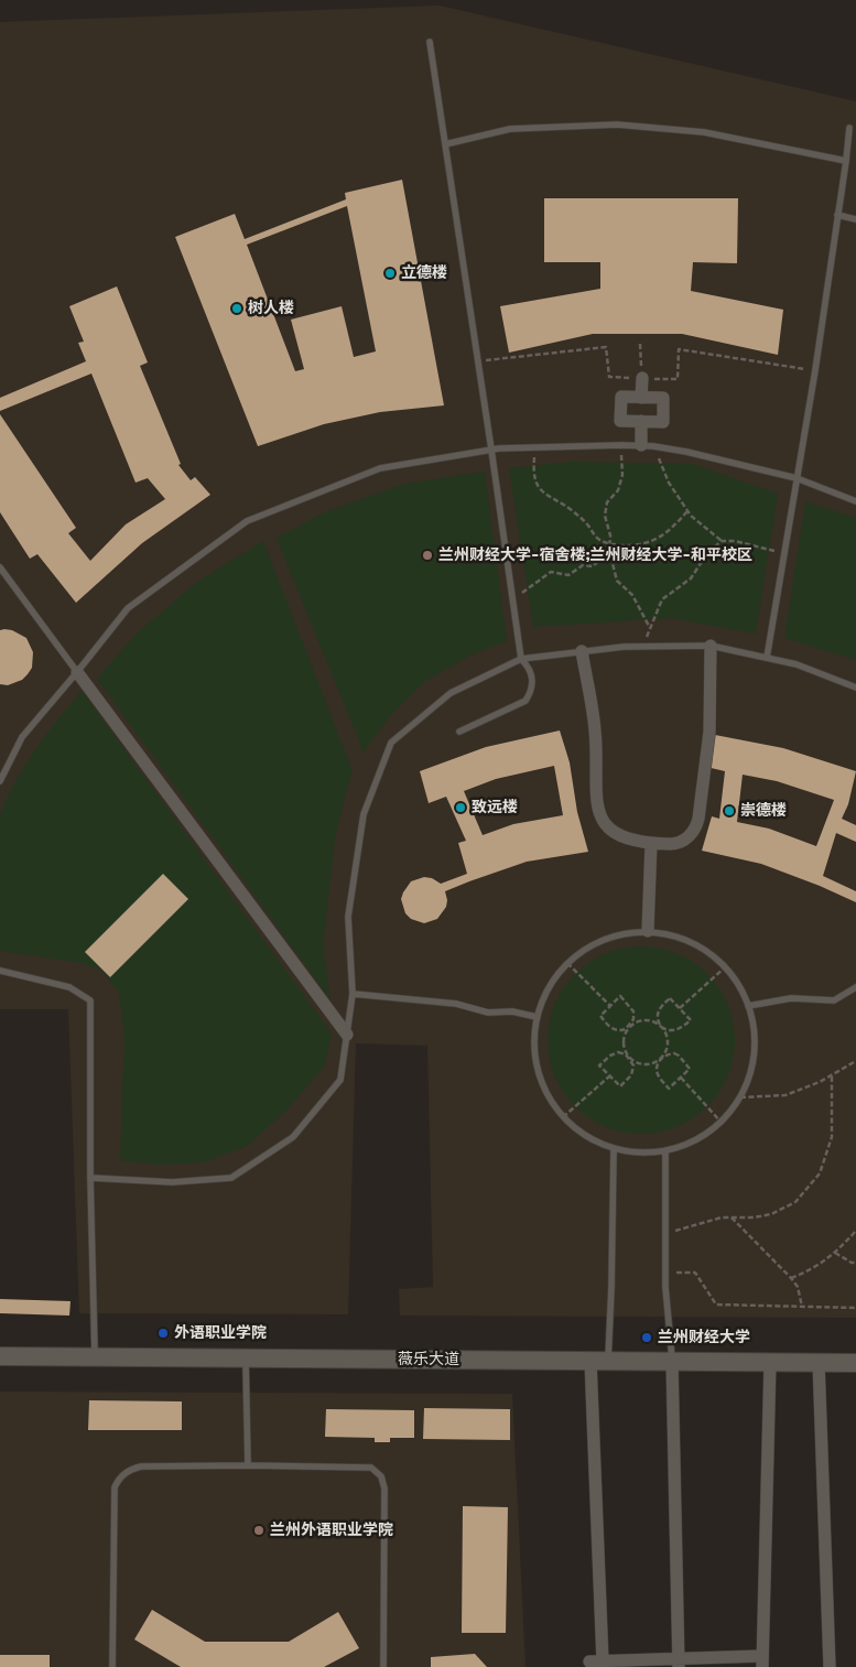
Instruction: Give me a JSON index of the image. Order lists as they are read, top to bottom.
{
  "streets": {
    "main road": ["薇乐大道"]
  },
  "places": [
    "立德楼",
    "树人楼",
    "兰州财经大学-宿舍楼;兰州财经大学-和平校区",
    "致远楼",
    "崇德楼",
    "外语职业学院",
    "兰州财经大学",
    "兰州外语职业学院"
  ]
}
